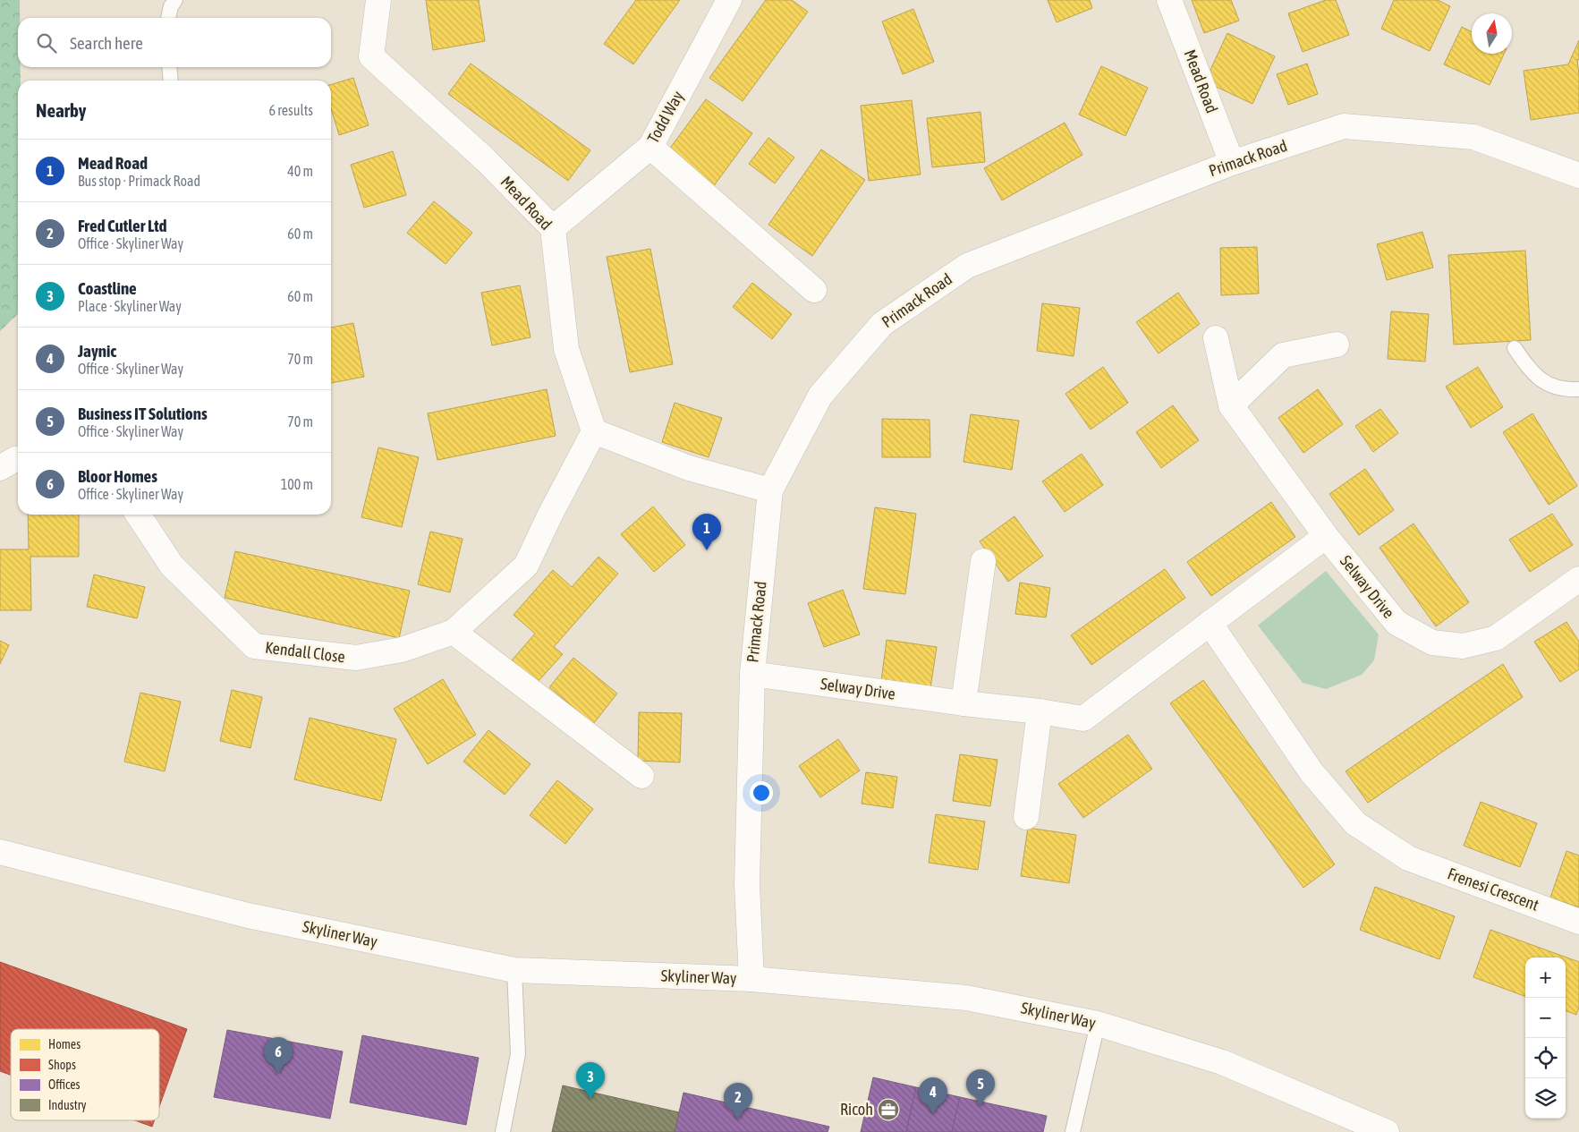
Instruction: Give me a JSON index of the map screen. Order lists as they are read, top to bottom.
{
  "streets": {
    "street": [
      "Mead Road",
      "Todd Way",
      "Primack Road",
      "Selway Drive",
      "Kendall Close",
      "Frenesi Crescent",
      "Skyliner Way"
    ]
  },
  "crossings": [
    ["Mead Road", "Todd Way"],
    ["Mead Road", "Primack Road"],
    ["Mead Road", "Kendall Close"],
    ["Primack Road", "Selway Drive"],
    ["Primack Road", "Skyliner Way"],
    ["Selway Drive", "Frenesi Crescent"]
  ],
  "places": {
    "office": ["Ricoh"]
  },
  "legend": [
    "Homes",
    "Shops",
    "Offices",
    "Industry"
  ],
  "north": "top",
  "page": {
    "search": "Search here",
    "heading": ["Nearby", "6 results"],
    "list": [
      {
        "mark": "1",
        "name": "Mead Road",
        "note": "Bus stop · Primack Road",
        "value": "40 m"
      },
      {
        "mark": "2",
        "name": "Fred Cutler Ltd",
        "note": "Office · Skyliner Way",
        "value": "60 m"
      },
      {
        "mark": "3",
        "name": "Coastline",
        "note": "Place · Skyliner Way",
        "value": "60 m"
      },
      {
        "mark": "4",
        "name": "Jaynic",
        "note": "Office · Skyliner Way",
        "value": "70 m"
      },
      {
        "mark": "5",
        "name": "Business IT Solutions",
        "note": "Office · Skyliner Way",
        "value": "70 m"
      },
      {
        "mark": "6",
        "name": "Bloor Homes",
        "note": "Office · Skyliner Way",
        "value": "100 m"
      }
    ],
    "pins": [
      "1",
      "6",
      "3",
      "5",
      "4",
      "2"
    ],
    "map_buttons": ["+", "−"]
  }
}
